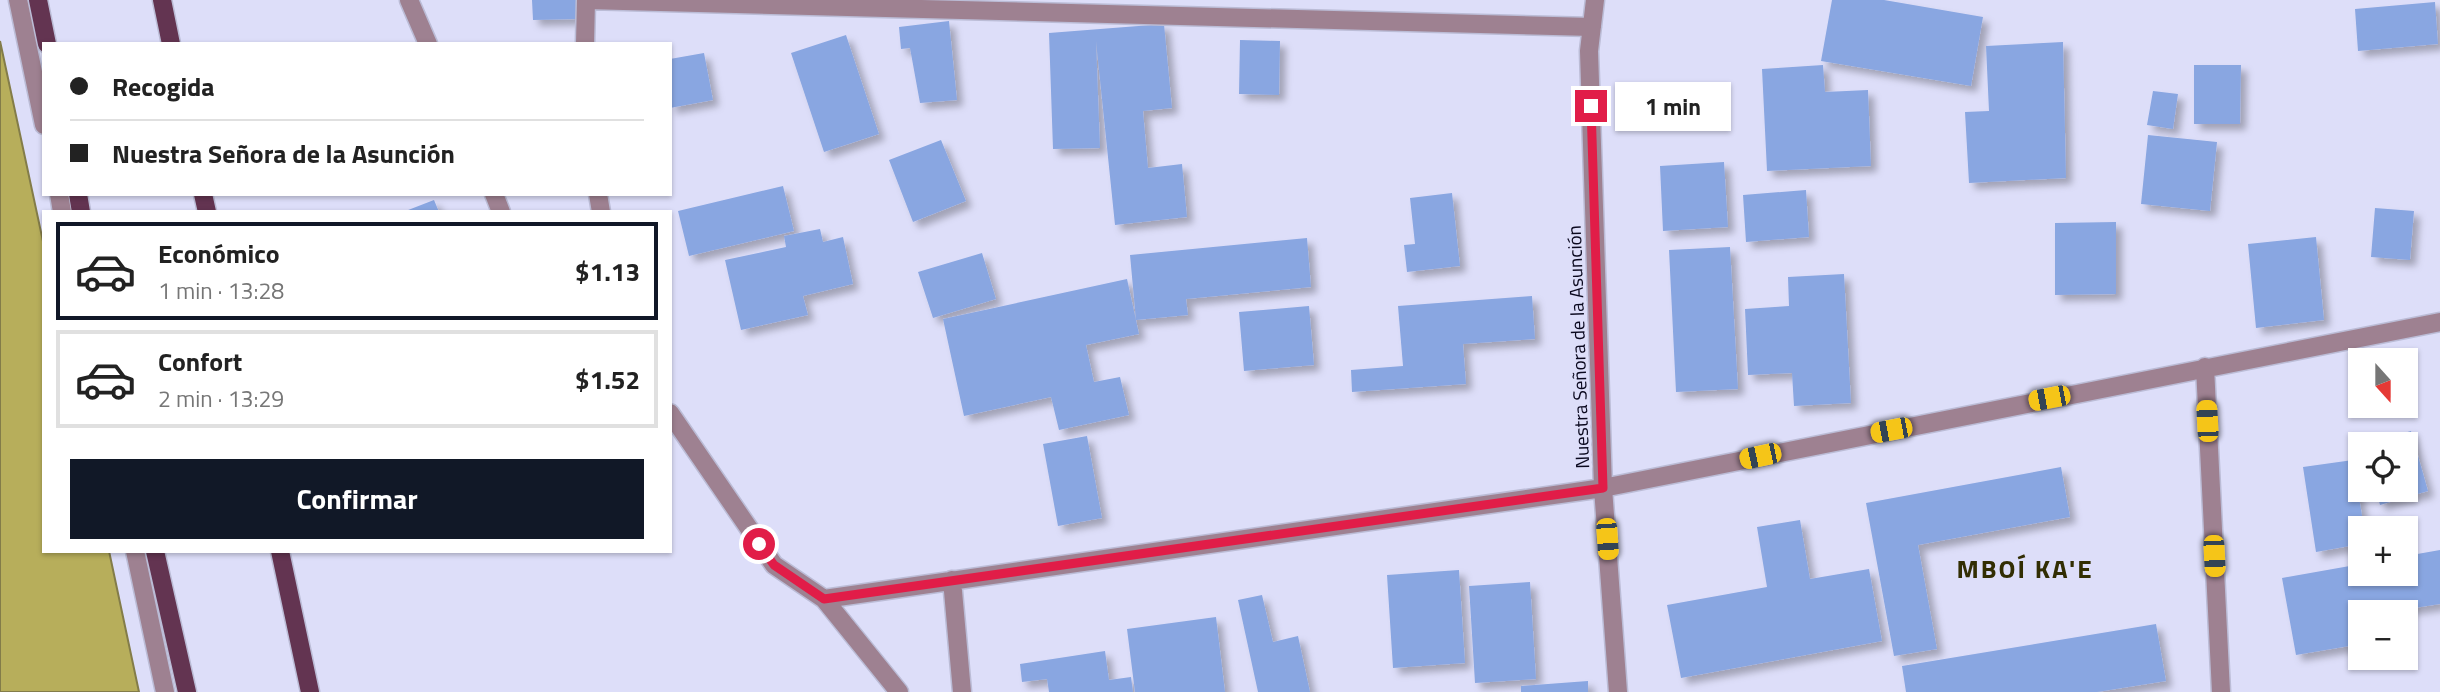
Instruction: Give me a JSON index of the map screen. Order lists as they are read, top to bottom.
{
  "streets": {
    "street": ["Nuestra Señora de la Asunción"]
  },
  "districts": ["MBOÍ KA'E"],
  "north": "bottom",
  "page": {
    "banner": ["Recogida", "Nuestra Señora de la Asunción"],
    "bubble": "1 min",
    "list": [
      {
        "name": "Económico",
        "note": "1 min · 13:28",
        "value": "$1.13"
      },
      {
        "name": "Confort",
        "note": "2 min · 13:29",
        "value": "$1.52"
      }
    ],
    "map_buttons": ["+", "−"],
    "buttons": "Confirmar"
  }
}
